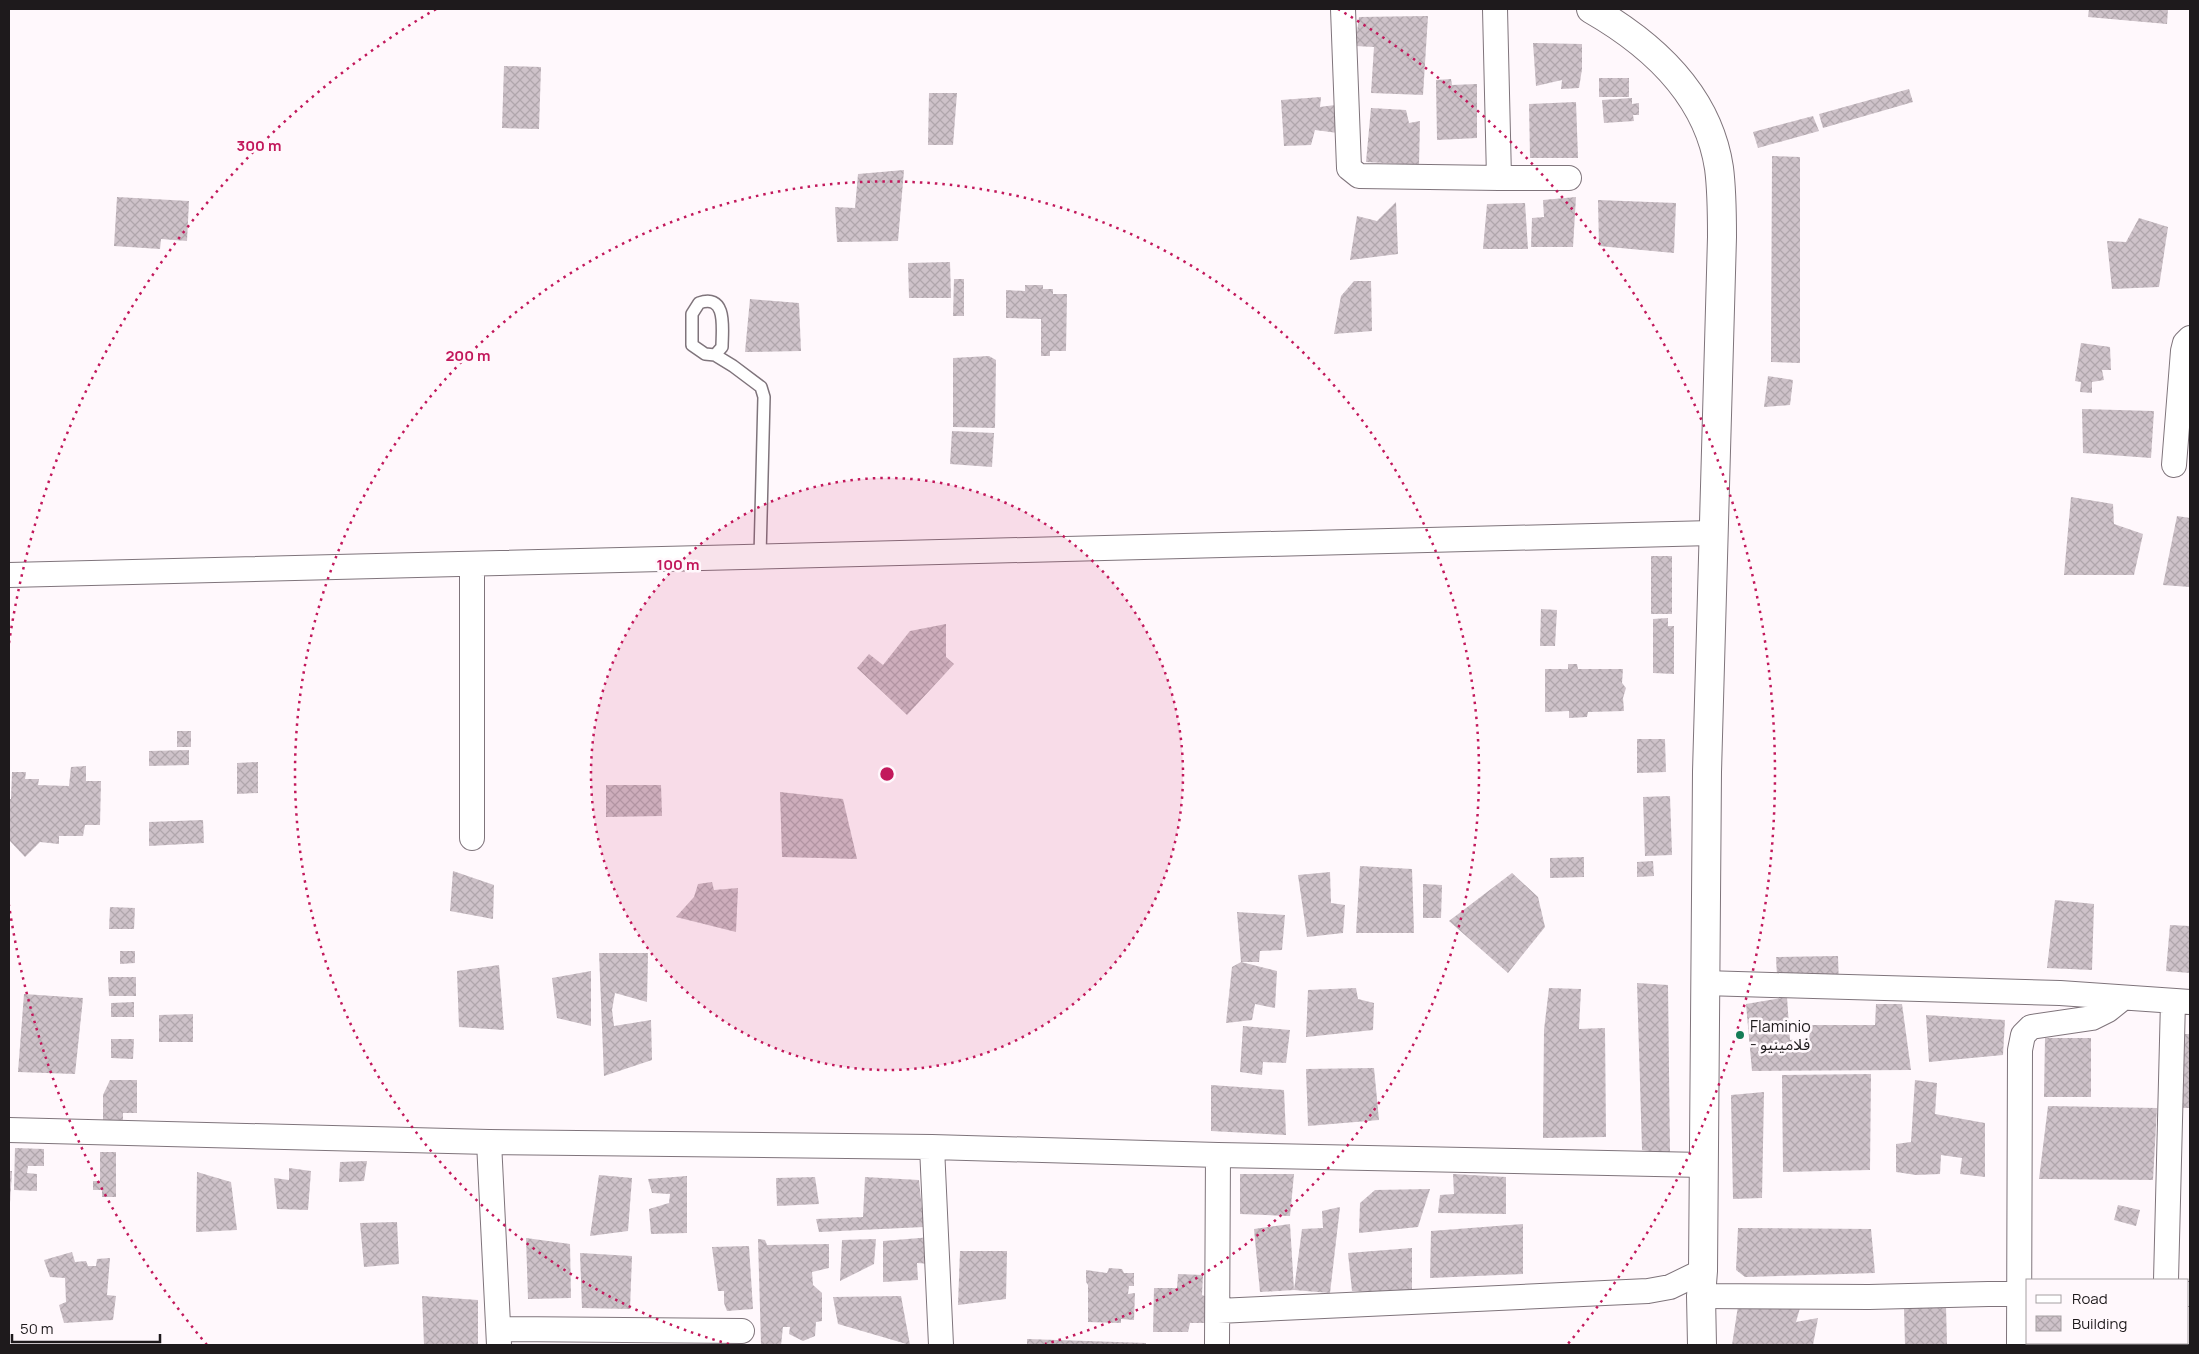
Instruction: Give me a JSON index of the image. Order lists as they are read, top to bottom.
{
  "places": ["Flaminio - فلامينيو"],
  "legend": ["Road", "Building"],
  "scale_bar": "50 m",
  "rings": ["300 m", "200 m", "100 m"]
}
